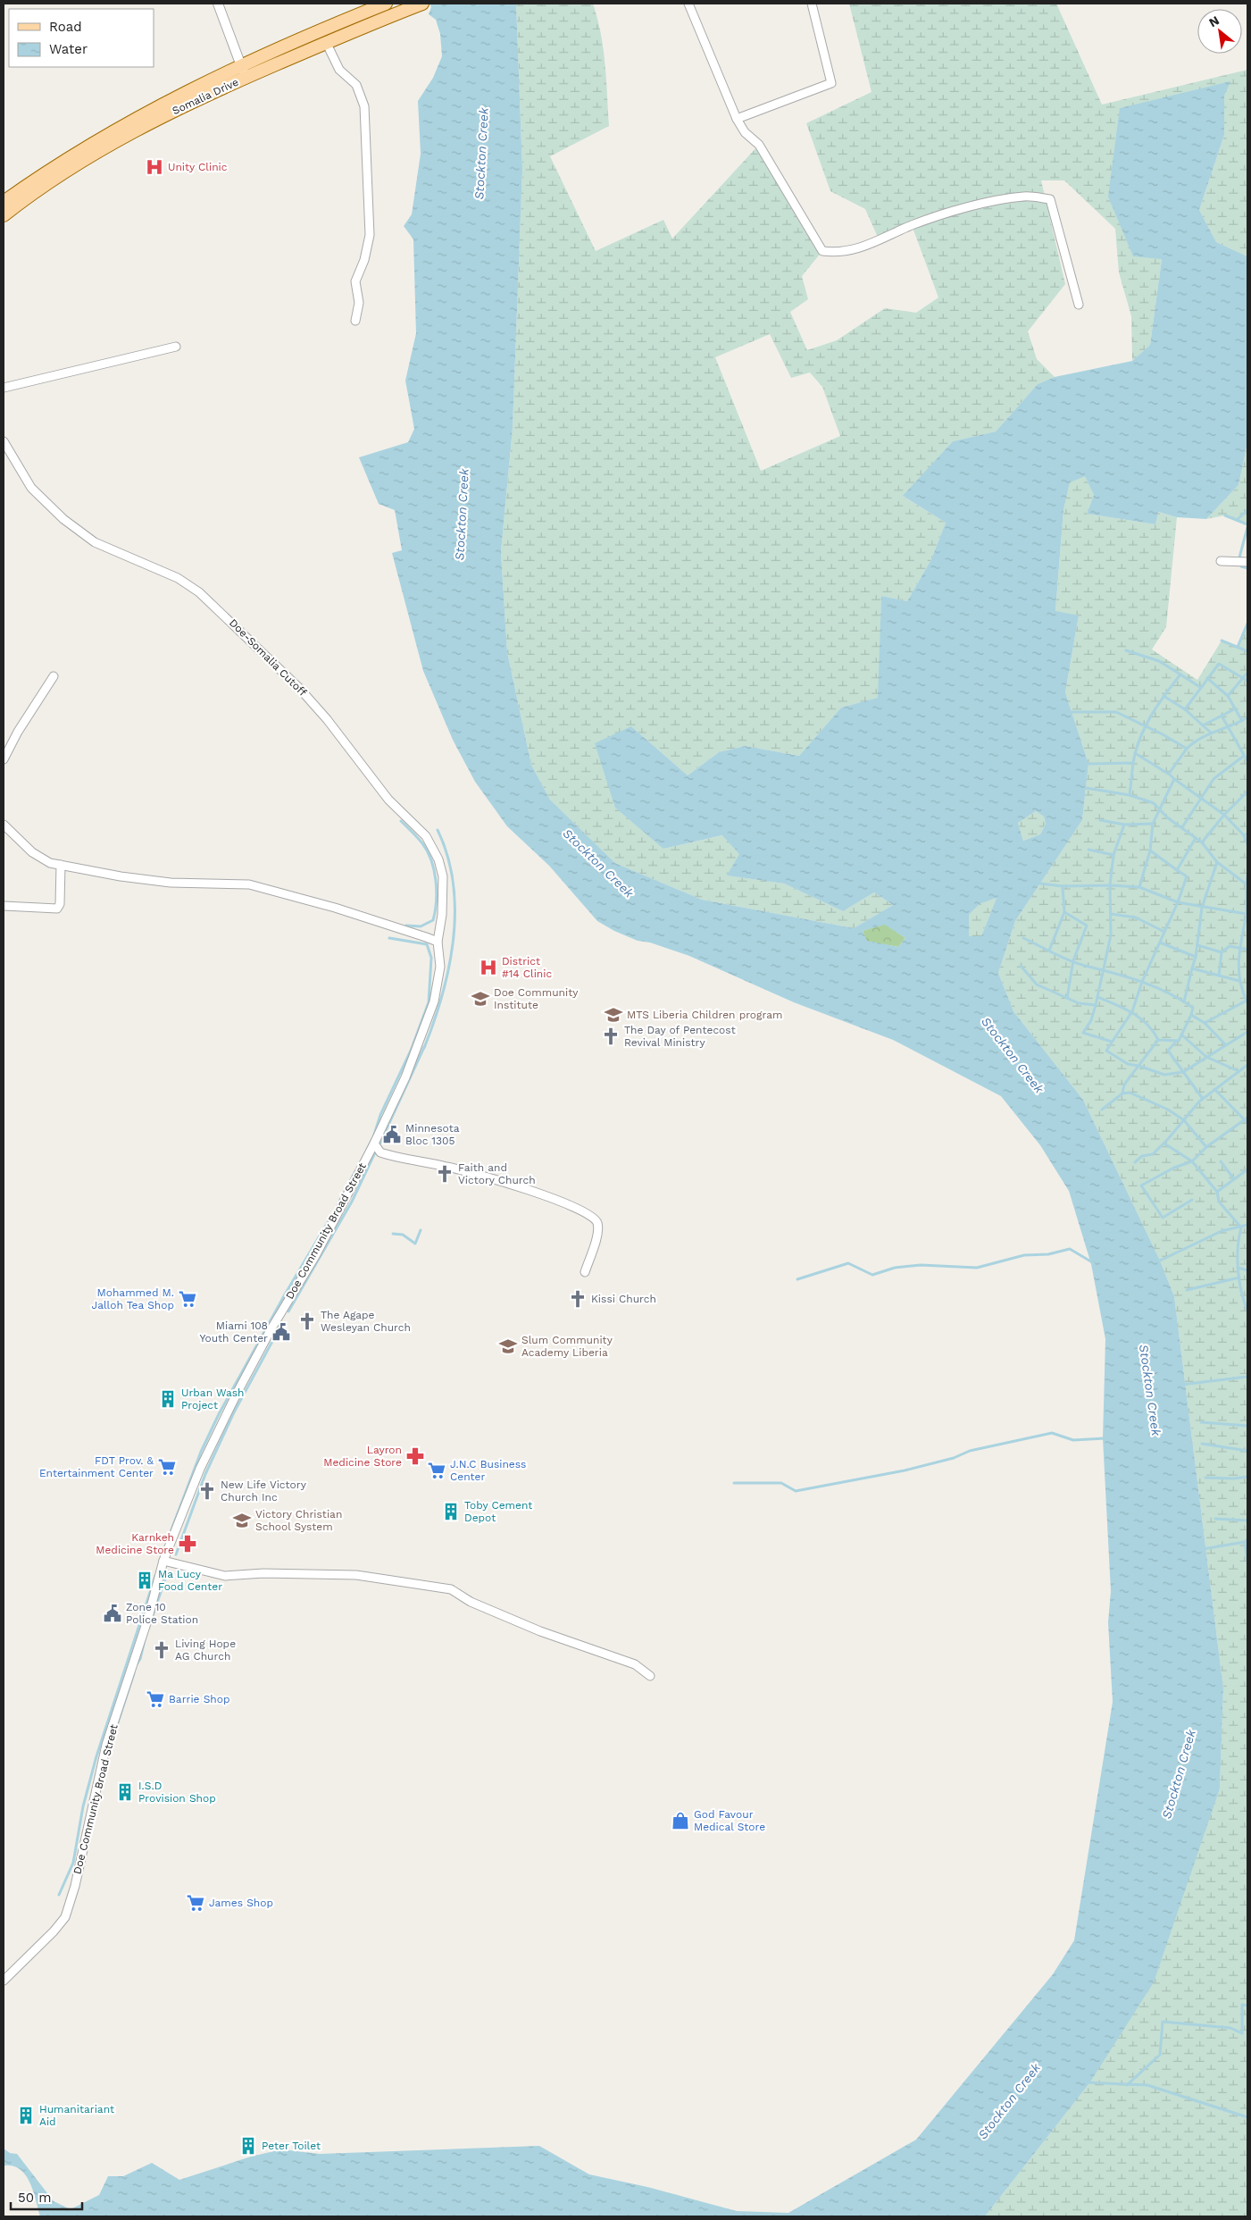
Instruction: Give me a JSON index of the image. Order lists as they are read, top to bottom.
{
  "streets": {
    "main road": ["Somalia Drive"],
    "street": ["Doe-Somalia Cutoff", "Doe Community Broad Street"]
  },
  "crossings": [
    ["Doe-Somalia Cutoff", "Doe Community Broad Street"]
  ],
  "water": ["Stockton Creek"],
  "places": {
    "hospital": ["Unity Clinic", "District #14 Clinic"],
    "school or university": [
      "Doe Community Institute",
      "MTS Liberia Children program",
      "Slum Community Academy Liberia",
      "Victory Christian School System"
    ],
    "church": [
      "The Day of Pentecost Revival Ministry",
      "Faith and Victory Church",
      "Kissi Church",
      "The Agape Wesleyan Church",
      "New Life Victory Church Inc",
      "Living Hope AG Church"
    ],
    "public building": ["Minnesota Bloc 1305", "Miami 108 Youth Center", "Zone 10 Police Station"],
    "supermarket": [
      "Mohammed M. Jalloh Tea Shop",
      "FDT Prov. & Entertainment Center",
      "J.N.C Business Center",
      "Barrie Shop",
      "James Shop"
    ],
    "building": [
      "Urban Wash Project",
      "Toby Cement Depot",
      "Ma Lucy Food Center",
      "I.S.D Provision Shop",
      "Humanitariant Aid",
      "Peter Toilet"
    ],
    "pharmacy": ["Layron Medicine Store", "Karnkeh Medicine Store"],
    "shop": ["God Favour Medical Store"]
  },
  "legend": ["Road", "Water"],
  "scale_bar": "50 m",
  "north": "top left"
}
